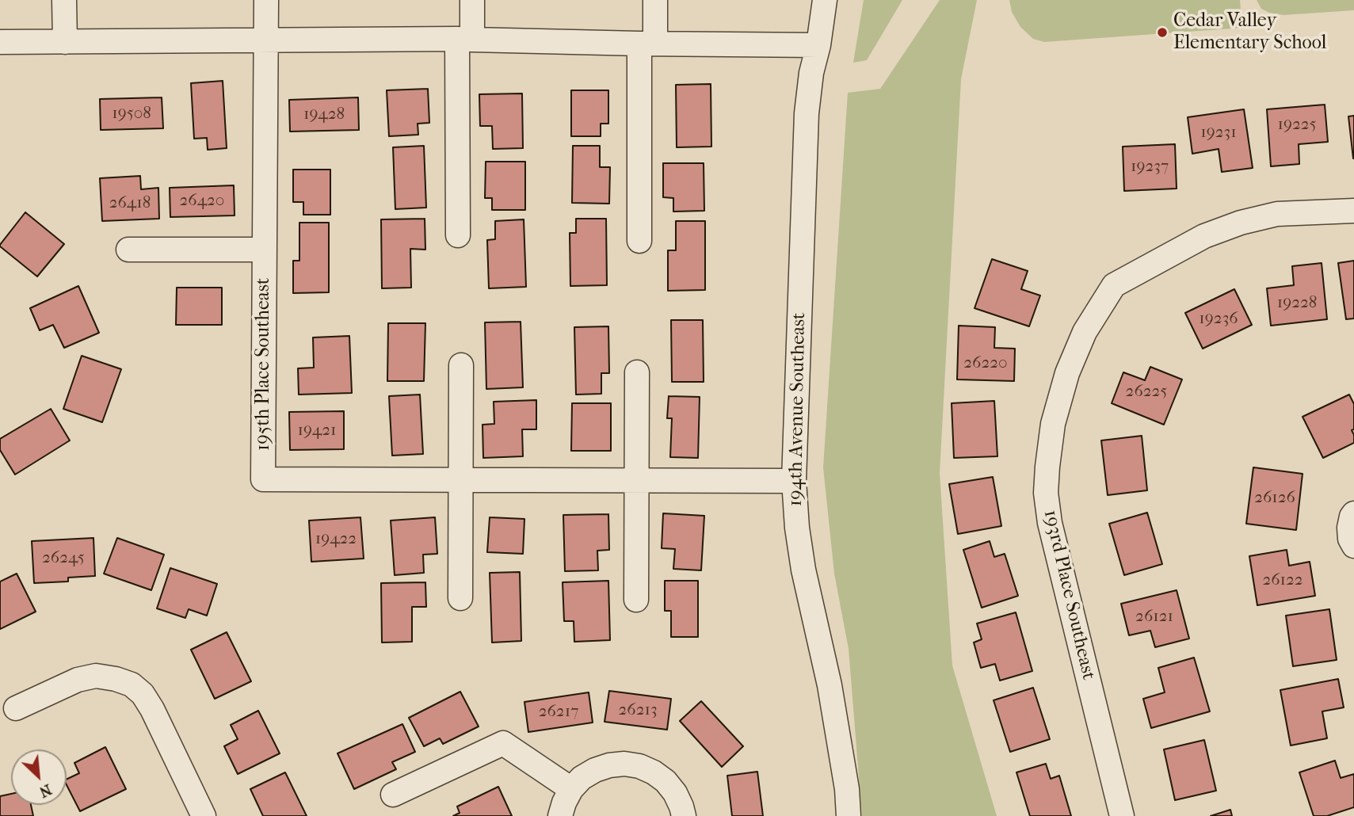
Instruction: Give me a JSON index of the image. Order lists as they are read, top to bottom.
{
  "streets": {
    "street": ["195th Place Southeast", "194th Avenue Southeast", "193rd Place Southeast"]
  },
  "places": ["Cedar Valley Elementary School"],
  "house_numbers": [
    "19508",
    "19428",
    "19225",
    "19231",
    "19237",
    "26420",
    "26418",
    "19228",
    "19236",
    "26220",
    "26225",
    "19421",
    "26126",
    "19422",
    "26245",
    "26122",
    "26121",
    "26213",
    "26217"
  ],
  "north": "bottom right"
}
